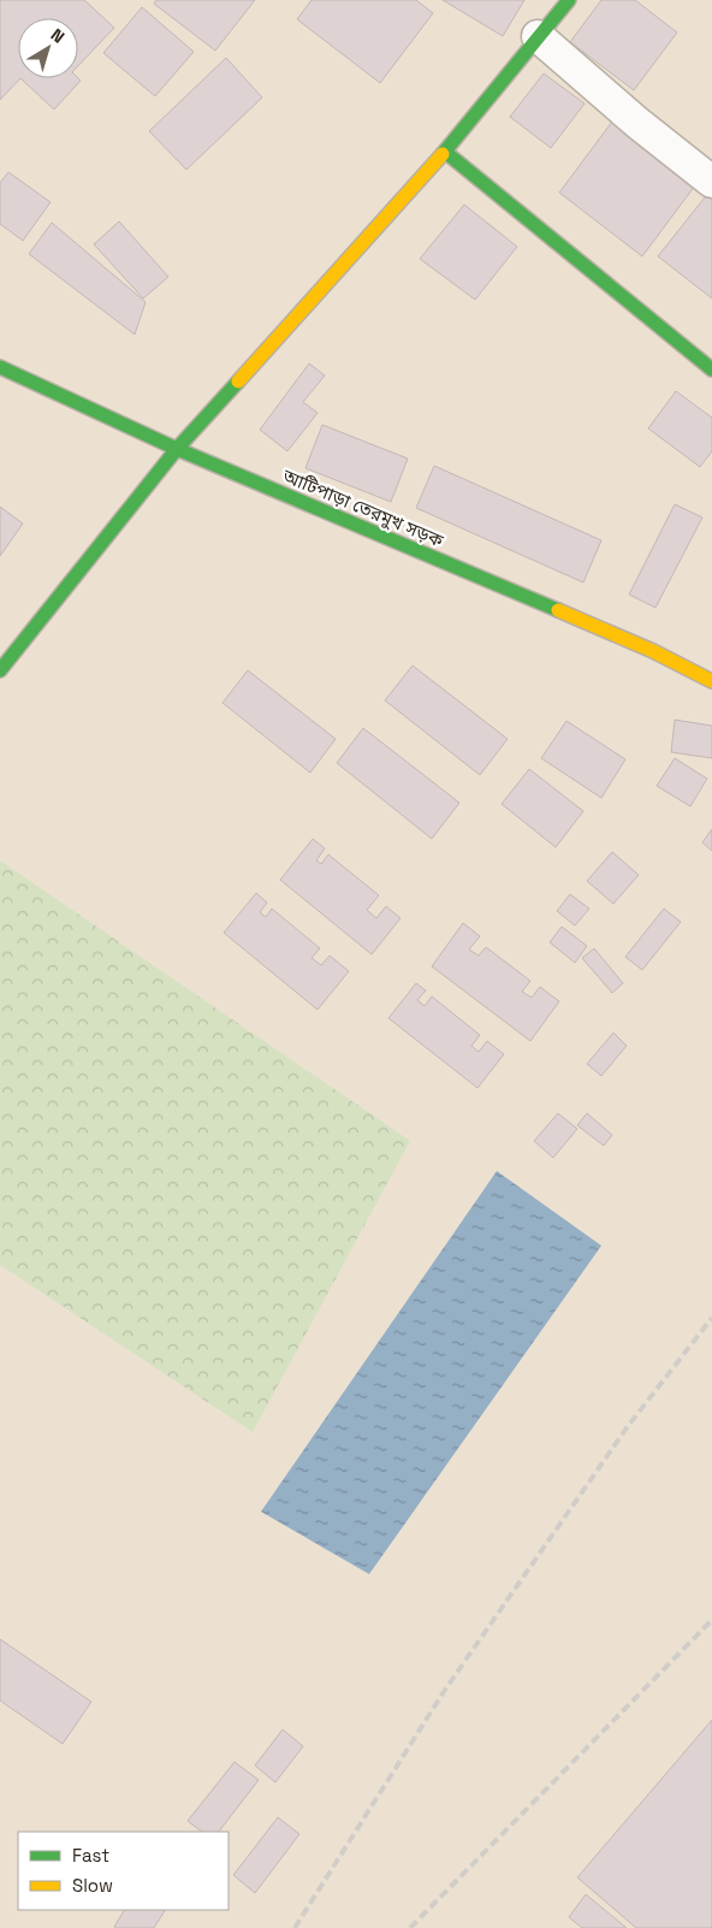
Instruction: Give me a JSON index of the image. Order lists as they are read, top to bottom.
{
  "streets": {
    "street": ["আটিপাড়া তেরমুখ সড়ক"]
  },
  "legend": ["Fast", "Slow"],
  "north": "top right"
}
